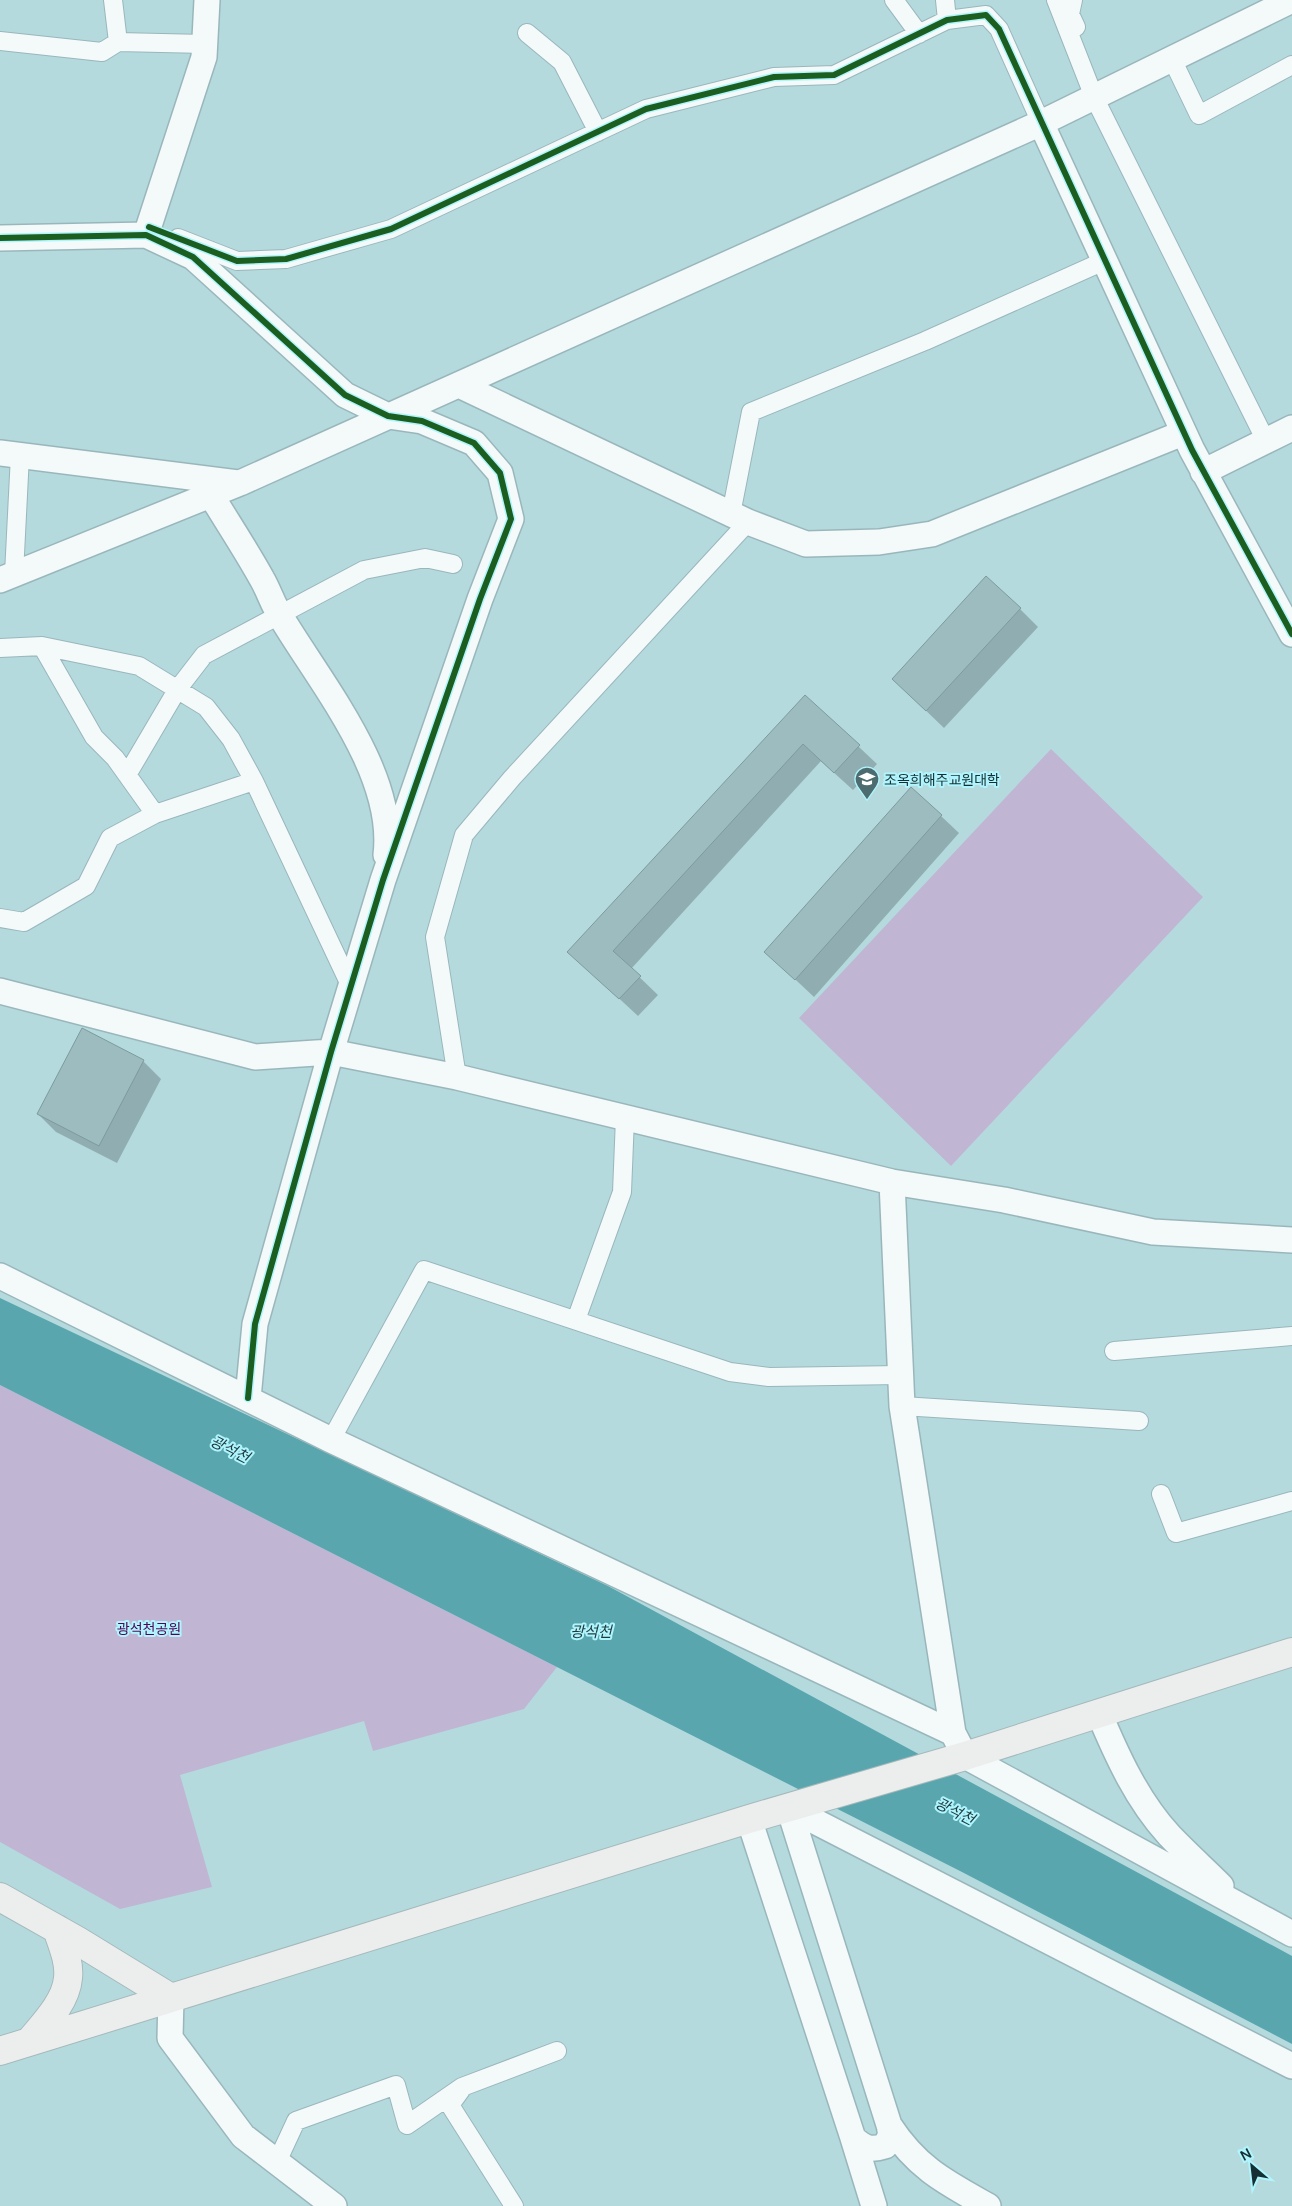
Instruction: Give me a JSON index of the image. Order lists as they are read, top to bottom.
{
  "water": ["광석천"],
  "parks": ["광석천공원"],
  "places": {
    "school or university": ["조옥희해주교원대학"]
  },
  "north": "top left"
}
